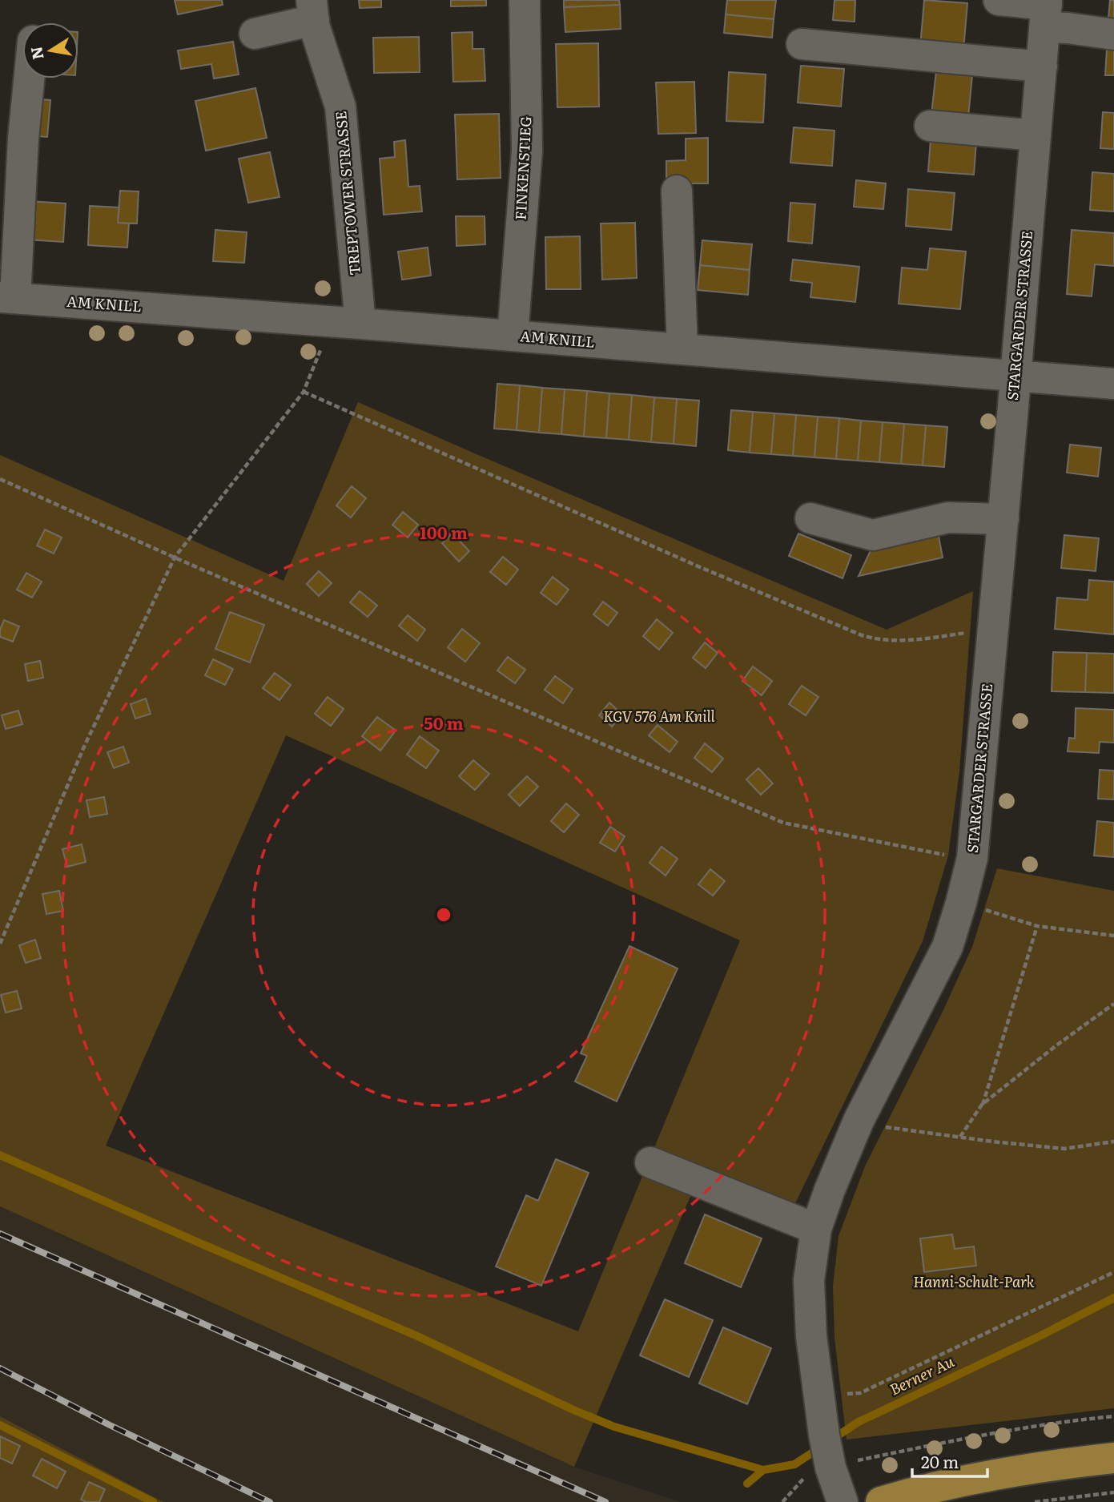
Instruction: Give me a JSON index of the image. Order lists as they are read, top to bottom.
{
  "streets": {
    "street": [
      "FINKENSTIEG",
      "TREPTOWER STRASSE",
      "AM KNILL",
      "STARGARDER STRASSE"
    ]
  },
  "crossings": [
    ["FINKENSTIEG", "AM KNILL"],
    ["TREPTOWER STRASSE", "AM KNILL"],
    ["AM KNILL", "STARGARDER STRASSE"]
  ],
  "water": ["Berner Au"],
  "parks": ["KGV 576 Am Knill", "Hanni-Schult-Park"],
  "scale_bar": "20 m",
  "north": "left",
  "rings": ["100 m", "50 m"]
}
